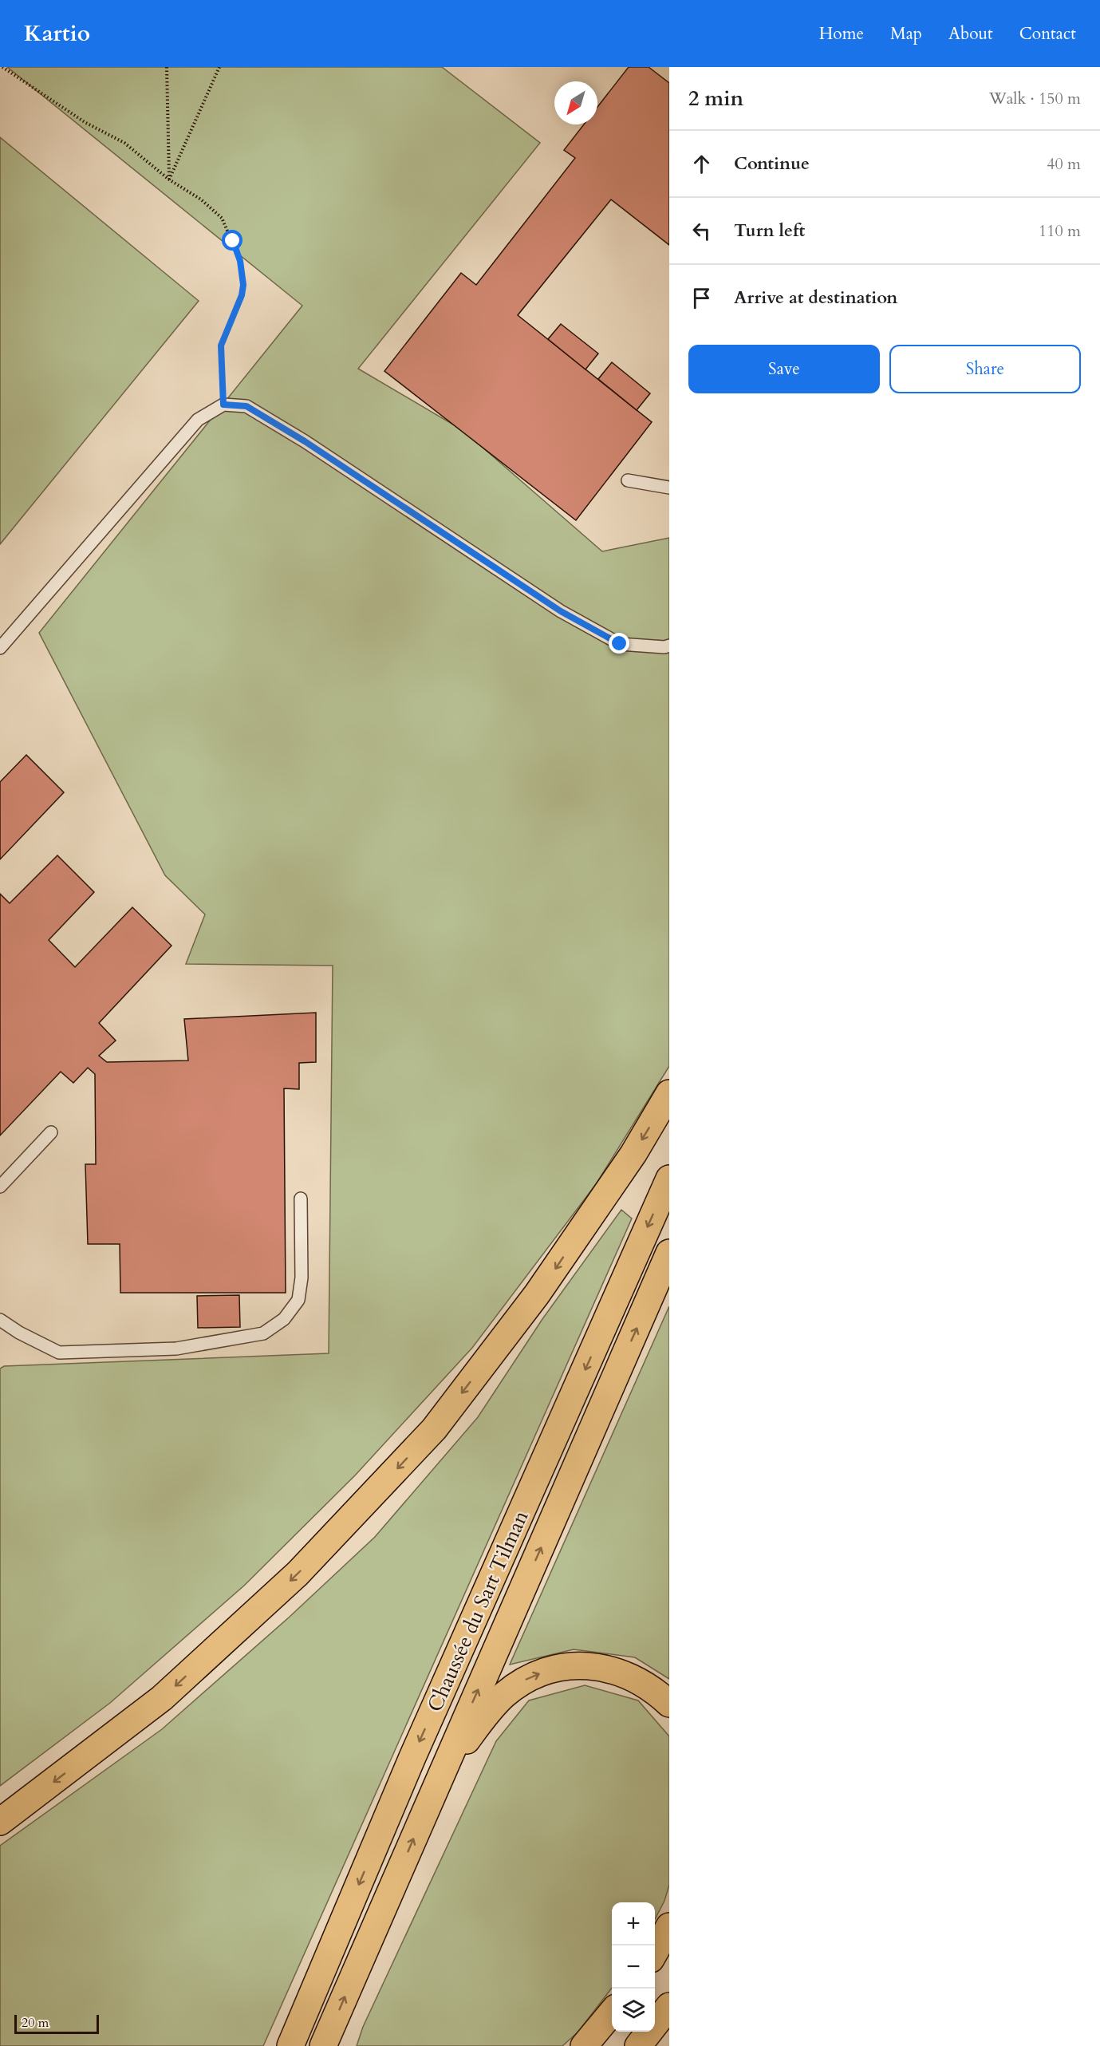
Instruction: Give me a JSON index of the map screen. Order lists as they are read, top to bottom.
{
  "streets": {
    "highway": ["Chaussée du Sart Tilman"]
  },
  "scale_bar": "20 m",
  "north": "bottom left",
  "page": {
    "header": "Kartio",
    "nav": [
      "Home",
      "Map",
      "About",
      "Contact"
    ],
    "heading": ["2 min", "Walk · 150 m"],
    "list": [
      ["Continue", "40 m"],
      ["Turn left", "110 m"],
      "Arrive at destination"
    ],
    "buttons": ["Save", "Share"],
    "map_buttons": ["+", "−"],
    "scale": "20 m"
  }
}
